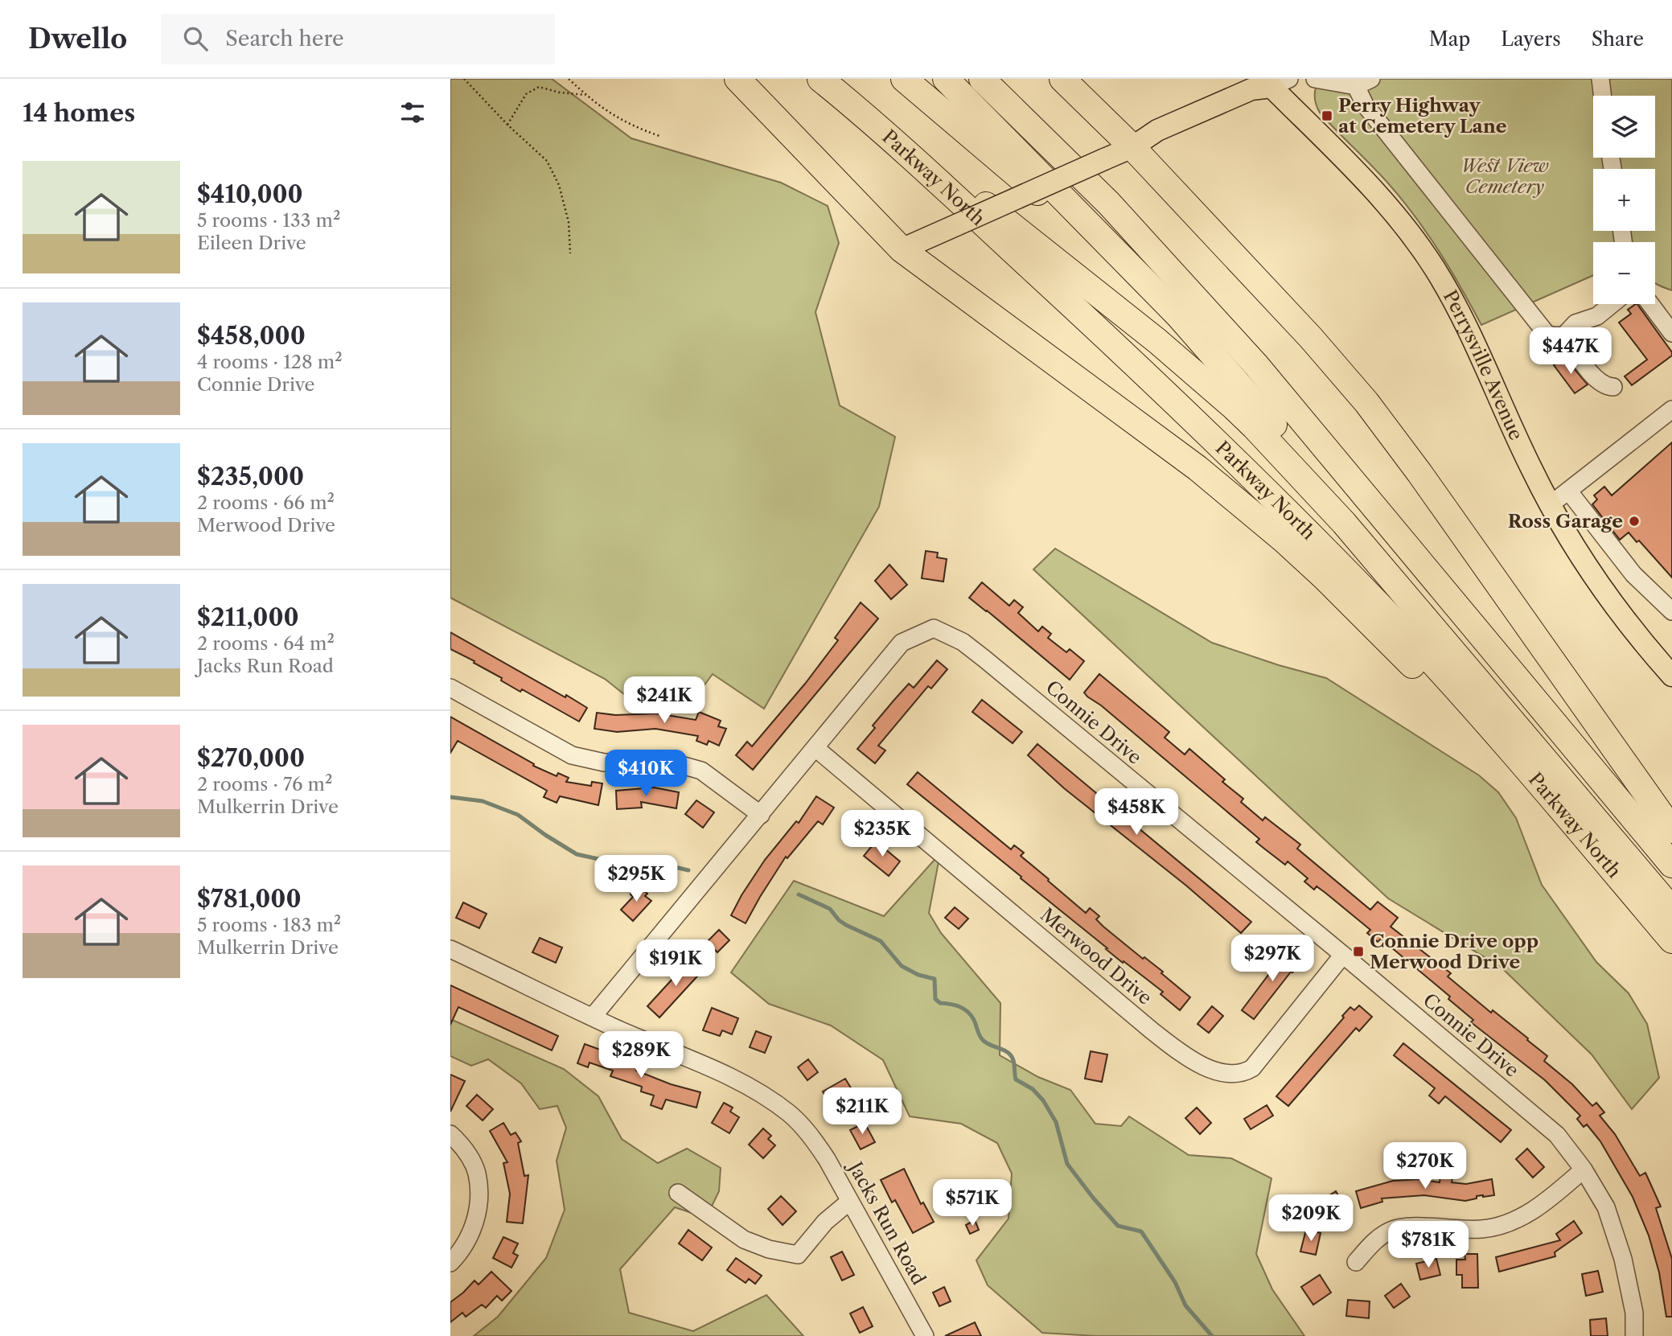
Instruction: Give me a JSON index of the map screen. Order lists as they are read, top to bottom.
{
  "streets": {
    "highway": ["Parkway North"],
    "main road": ["Perrysville Avenue"],
    "street": ["Connie Drive", "Merwood Drive", "Jacks Run Road"]
  },
  "crossings": [
    ["Connie Drive", "Merwood Drive"],
    ["Connie Drive", "Jacks Run Road"]
  ],
  "parks": ["West View Cemetery"],
  "places": {
    "transit": ["Perry Highway at Cemetery Lane", "Connie Drive opp Merwood Drive"],
    "other": ["Ross Garage"]
  },
  "page": {
    "header": "Dwello",
    "search": "Search here",
    "nav": ["Map", "Layers", "Share"],
    "heading": "14 homes",
    "map_buttons": ["+", "−"],
    "list": [
      {
        "name": "$410,000",
        "note": "5 rooms · 133 m² · Eileen Drive"
      },
      {
        "name": "$458,000",
        "note": "4 rooms · 128 m² · Connie Drive"
      },
      {
        "name": "$235,000",
        "note": "2 rooms · 66 m² · Merwood Drive"
      },
      {
        "name": "$211,000",
        "note": "2 rooms · 64 m² · Jacks Run Road"
      },
      {
        "name": "$270,000",
        "note": "2 rooms · 76 m² · Mulkerrin Drive"
      },
      {
        "name": "$781,000",
        "note": "5 rooms · 183 m² · Mulkerrin Drive"
      }
    ],
    "price": [
      "$447K",
      "$241K",
      "$410K",
      "$458K",
      "$235K",
      "$295K",
      "$297K",
      "$191K",
      "$289K",
      "$211K",
      "$270K",
      "$571K",
      "$209K",
      "$781K"
    ]
  }
}
